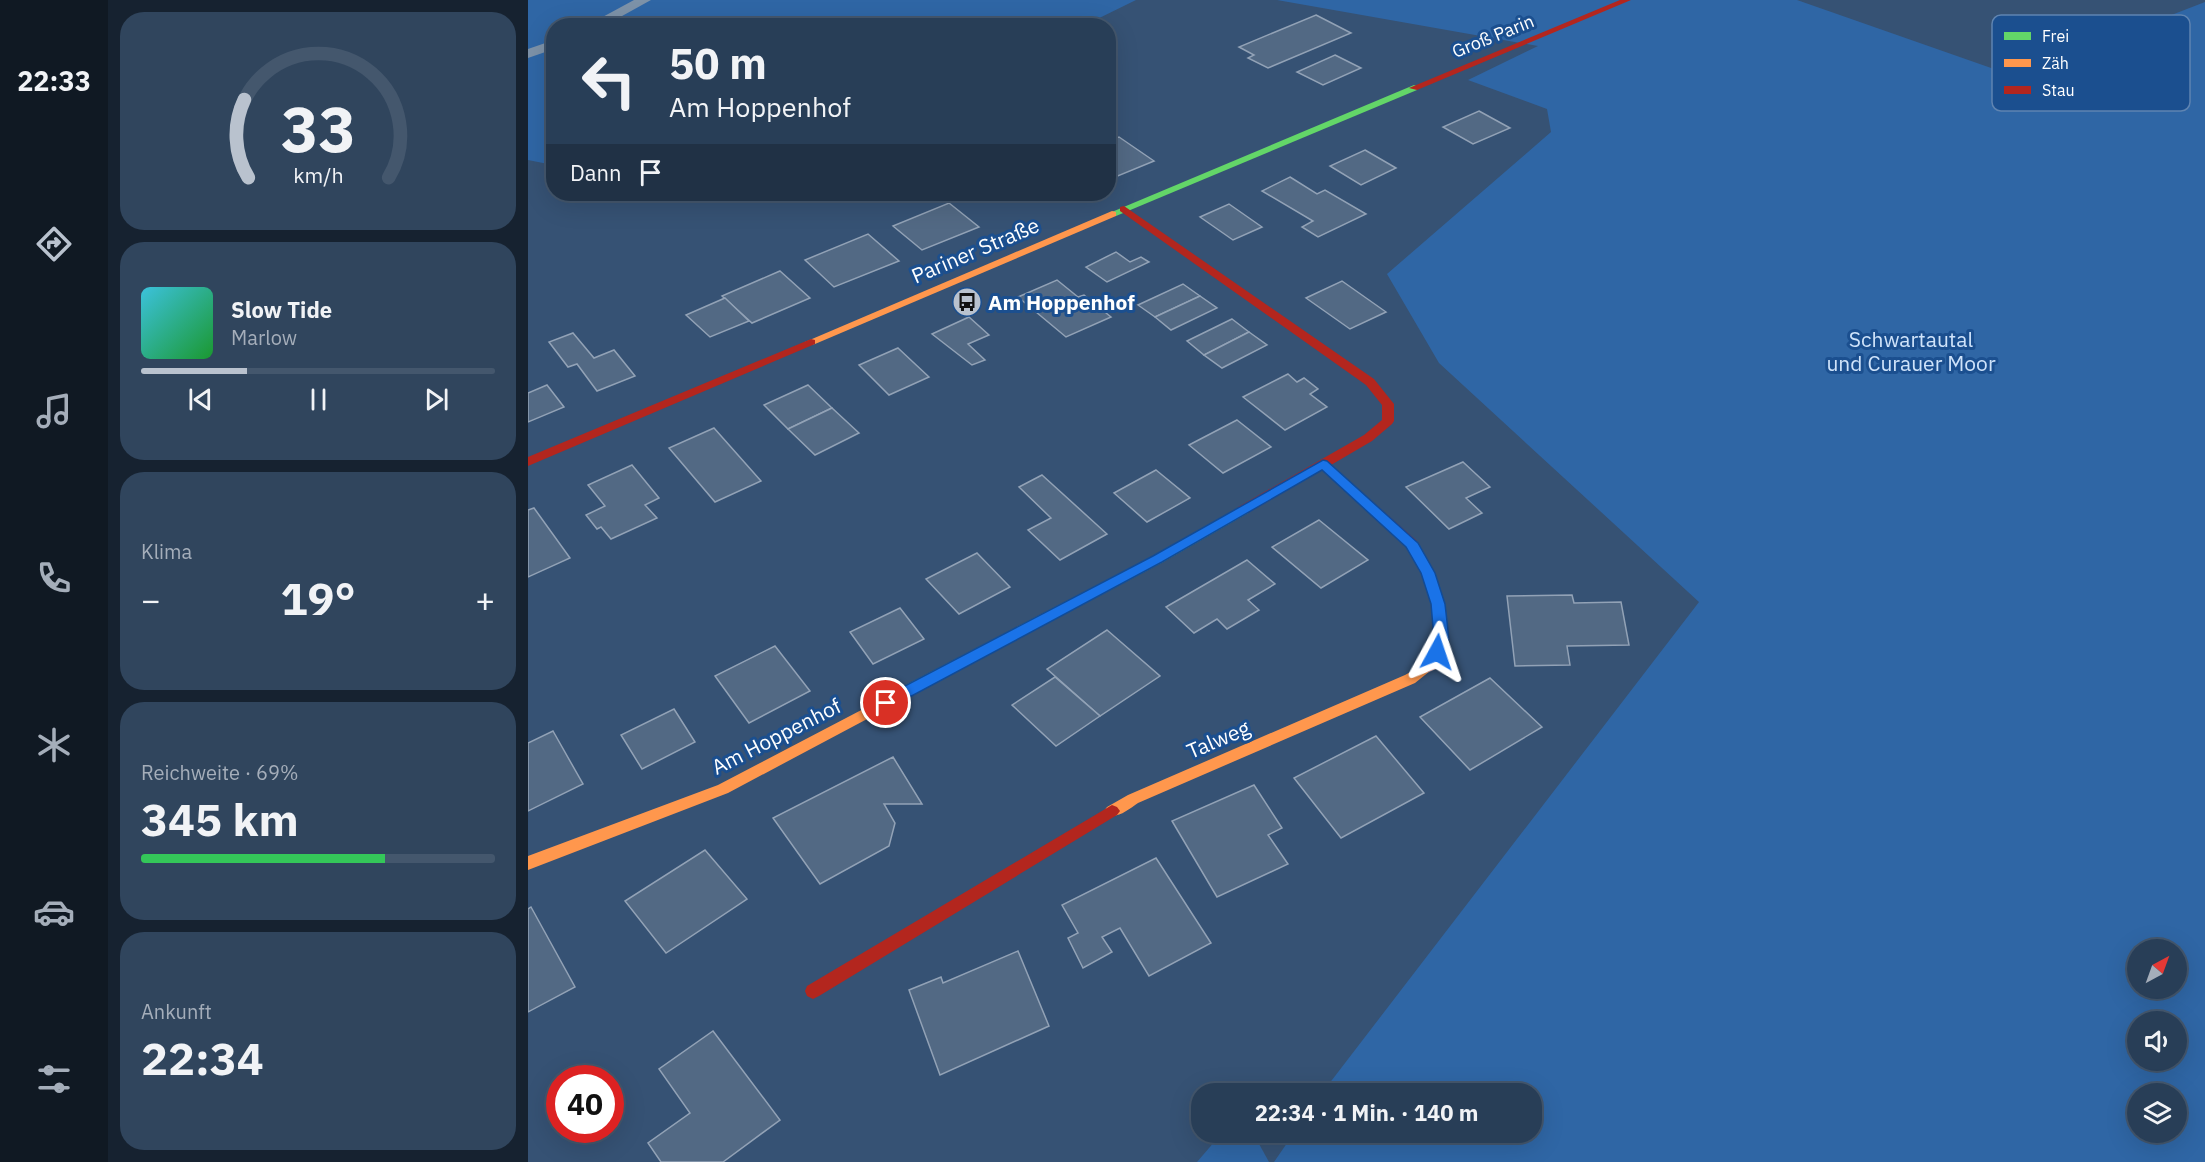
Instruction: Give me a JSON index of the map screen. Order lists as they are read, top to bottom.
{
  "streets": {
    "street": [
      "Groß Parin",
      "Pariner Straße",
      "Am Hoppenhof",
      "Talweg"
    ]
  },
  "crossings": [
    ["Groß Parin", "Pariner Straße"],
    ["Pariner Straße", "Am Hoppenhof"],
    ["Am Hoppenhof", "Talweg"]
  ],
  "parks": ["Schwartautal und Curauer Moor"],
  "places": {
    "bus stop": ["Am Hoppenhof"]
  },
  "legend": ["Frei", "Zäh", "Stau"],
  "north": "top right",
  "page": {
    "tabs": "22:33",
    "turn": ["50 m", "Am Hoppenhof"],
    "then": "Dann",
    "song": ["Slow Tide", "Marlow"],
    "tile": [
      "Klima",
      ["Reichweite · 69%", "345 km"],
      ["Ankunft", "22:34"]
    ],
    "heat": ["−", "19°", "+"],
    "limit": "40",
    "trip": "22:34 · 1 Min. · 140 m",
    "gauge": ["33", "km/h"]
  }
}
